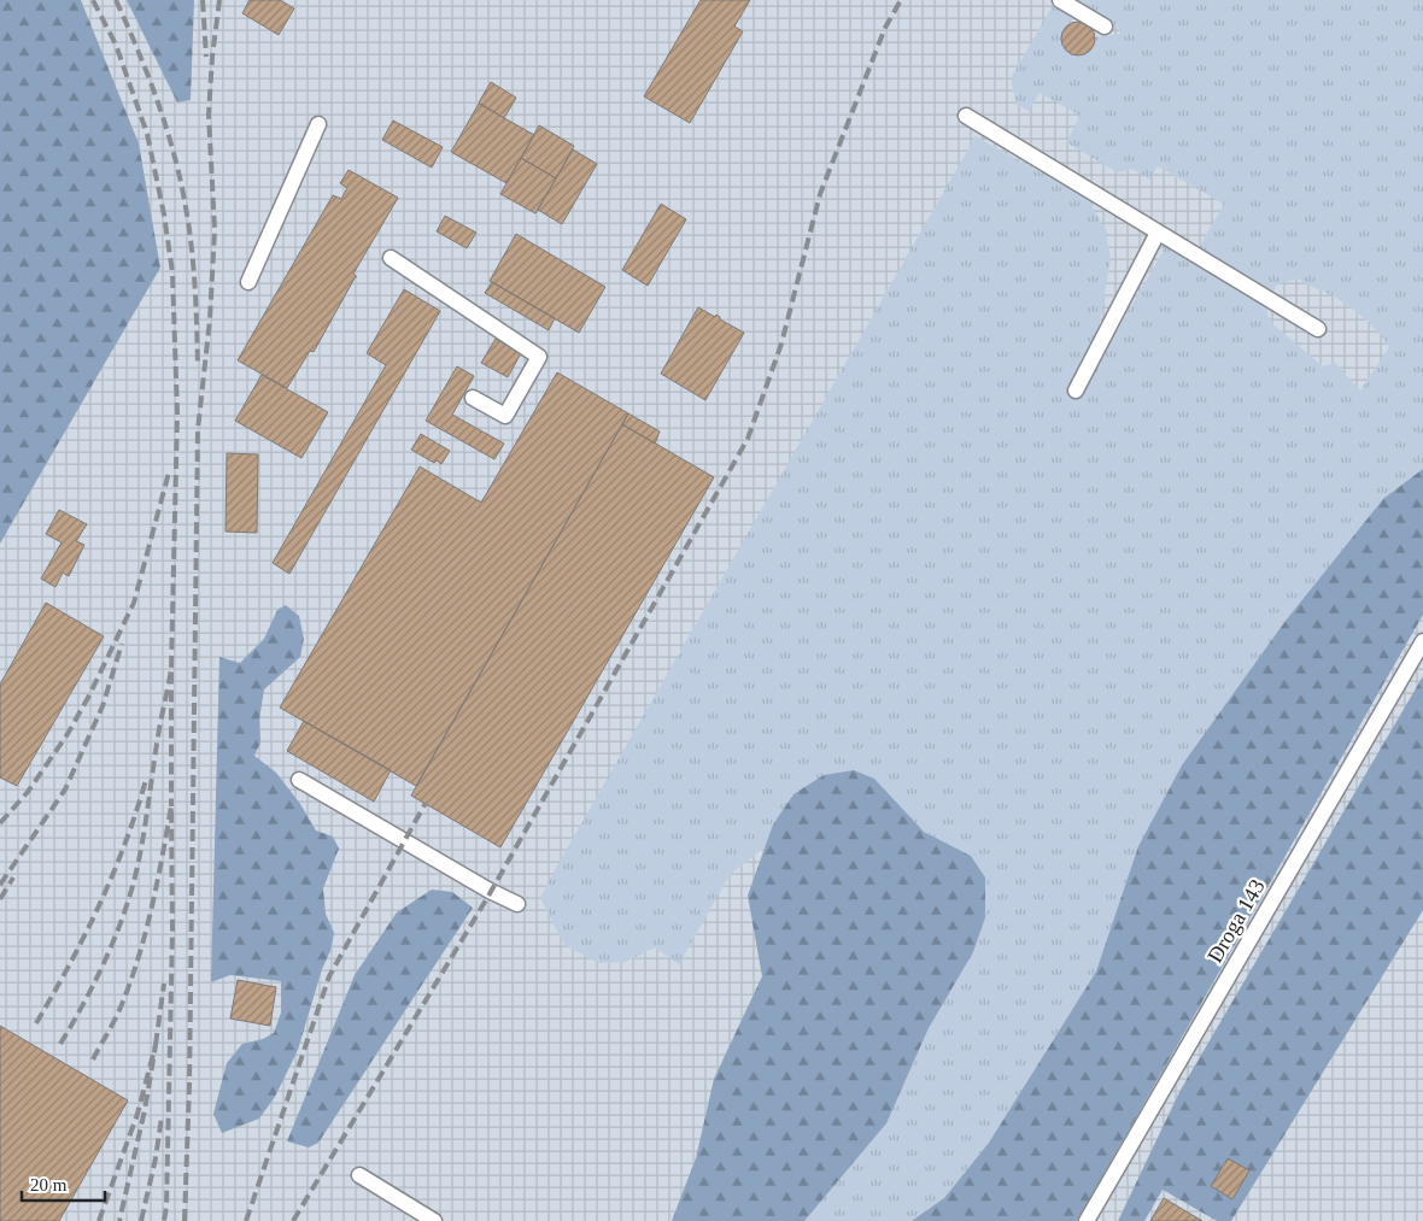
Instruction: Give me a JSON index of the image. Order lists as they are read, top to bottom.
{
  "streets": {
    "lane": ["Droga 143"]
  },
  "scale_bar": "20 m"
}
